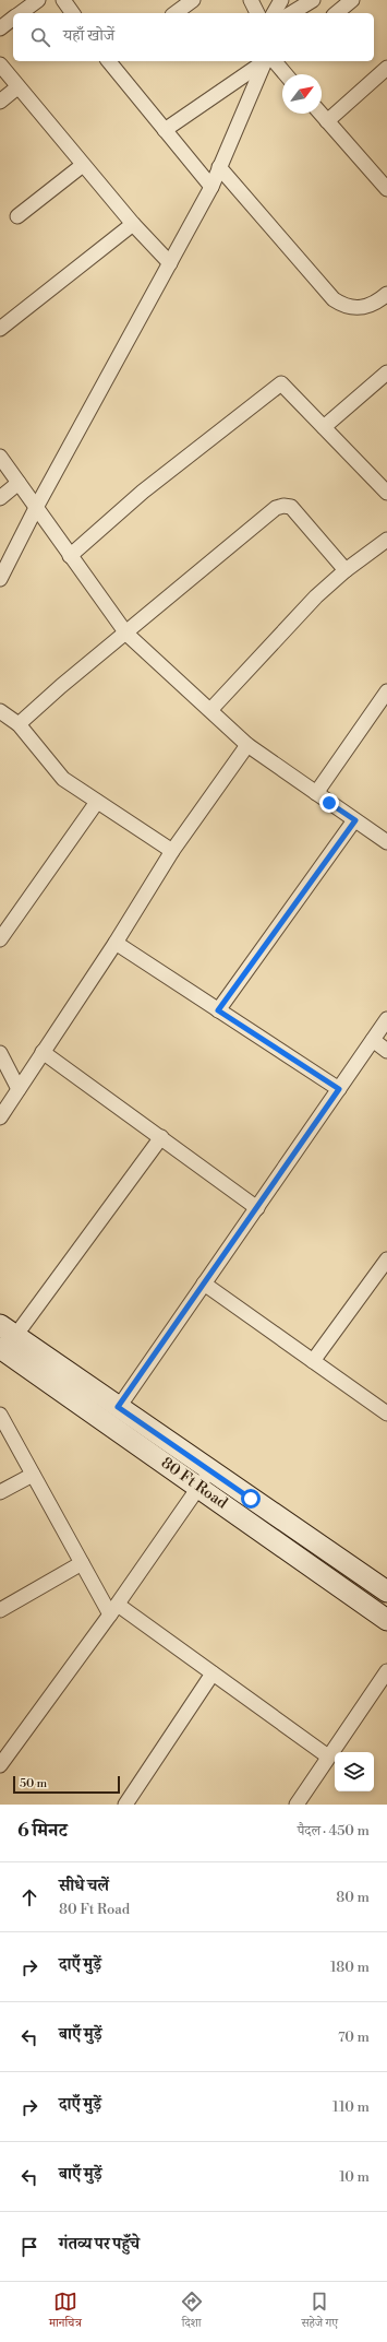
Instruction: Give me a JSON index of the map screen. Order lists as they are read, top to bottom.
{
  "streets": {
    "main road": ["80 Ft Road"]
  },
  "scale_bar": "50 m",
  "north": "top right",
  "page": {
    "search": "यहाँ खोजें",
    "scale": "50 m",
    "heading": ["6 मिनट", "पैदल · 450 m"],
    "list": [
      ["सीधे चलें", "80 Ft Road", "80 m"],
      ["दाएँ मुड़ें", "180 m"],
      ["बाएँ मुड़ें", "70 m"],
      ["दाएँ मुड़ें", "110 m"],
      ["बाएँ मुड़ें", "10 m"],
      "गंतव्य पर पहुँचे"
    ],
    "nav": ["मानचित्र", "दिशा", "सहेजे गए"]
  }
}
